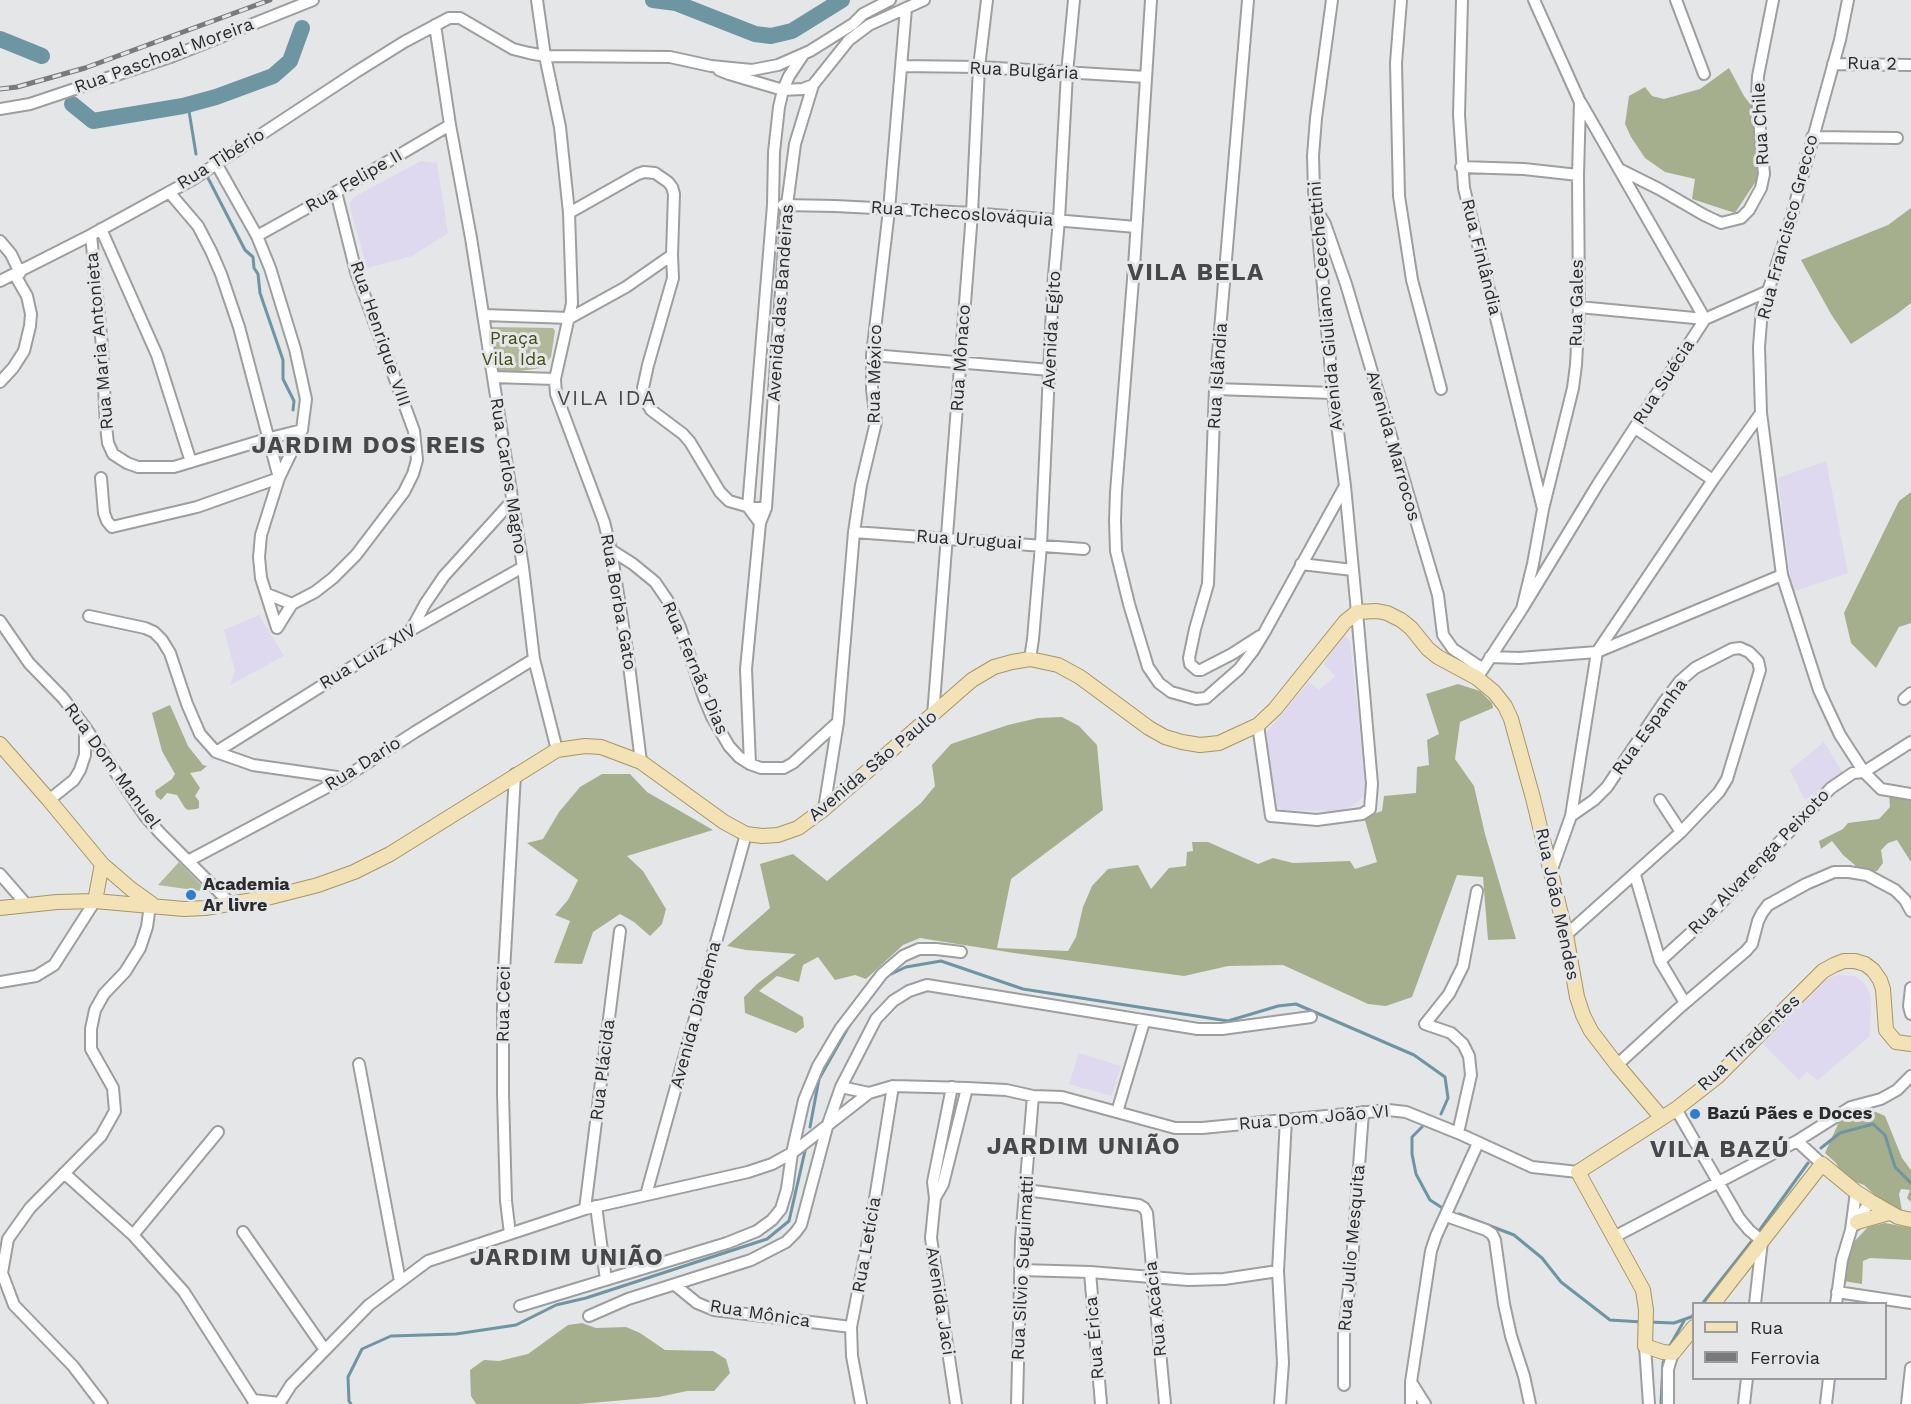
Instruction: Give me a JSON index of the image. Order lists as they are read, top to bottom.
{
  "streets": {
    "main road": ["Avenida São Paulo", "Rua João Mendes", "Rua Tiradentes"],
    "street": [
      "Rua Paschoal Moreira",
      "Rua 2",
      "Rua Bulgária",
      "Rua Chile",
      "Rua Tibério",
      "Rua Felipe II",
      "Rua Tchecoslováquia",
      "Rua Francisco Grecco",
      "Rua Finlândia",
      "Avenida das Bandeiras",
      "Rua Gales",
      "Avenida Giuliano Cecchettini",
      "Avenida Egito",
      "Rua Henrique VIII",
      "Rua Maria Antonieta",
      "Rua Mônaco",
      "Rua México",
      "Rua Islândia",
      "Rua Suécia",
      "Avenida Marrocos",
      "Rua Carlos Magno",
      "Rua Uruguai",
      "Rua Borba Gato",
      "Rua Luiz XIV",
      "Rua Fernão Dias",
      "Rua Espanha",
      "Rua Dario",
      "Rua Dom Manuel",
      "Rua Alvarenga Peixoto",
      "Rua Ceci",
      "Avenida Diadema",
      "Rua Plácida",
      "Rua Dom João VI",
      "Rua Letícia",
      "Rua Julio Mesquita",
      "Rua Silvio Suguimatti",
      "Avenida Jaci",
      "Rua Acácia",
      "Rua Mônica",
      "Rua Érica"
    ]
  },
  "crossings": [
    ["Rua 2", "Rua Francisco Grecco"],
    ["Rua Bulgária", "Avenida Egito"],
    ["Rua Bulgária", "Rua Mônaco"],
    ["Rua Bulgária", "Rua México"],
    ["Rua Chile", "Rua Suécia"],
    ["Rua Tibério", "Rua Maria Antonieta"],
    ["Rua Tibério", "Rua Carlos Magno"],
    ["Rua Felipe II", "Rua Henrique VIII"],
    ["Rua Felipe II", "Rua Carlos Magno"],
    ["Rua Tchecoslováquia", "Avenida das Bandeiras"],
    ["Rua Tchecoslováquia", "Avenida Egito"],
    ["Rua Tchecoslováquia", "Rua Mônaco"],
    ["Rua Tchecoslováquia", "Rua México"],
    ["Rua Francisco Grecco", "Rua Alvarenga Peixoto"],
    ["Rua Finlândia", "Rua Gales"],
    ["Avenida das Bandeiras", "Rua México"],
    ["Avenida das Bandeiras", "Rua Fernão Dias"],
    ["Rua Gales", "Rua Suécia"],
    ["Avenida Giuliano Cecchettini", "Avenida Marrocos"],
    ["Avenida Giuliano Cecchettini", "Avenida São Paulo"],
    ["Avenida Egito", "Rua Uruguai"],
    ["Avenida Egito", "Avenida São Paulo"],
    ["Rua Mônaco", "Rua Uruguai"],
    ["Rua Mônaco", "Avenida São Paulo"],
    ["Rua México", "Rua Uruguai"],
    ["Rua México", "Avenida São Paulo"],
    ["Rua Suécia", "Avenida Marrocos"],
    ["Rua Suécia", "Rua João Mendes"],
    ["Avenida Marrocos", "Rua João Mendes"],
    ["Rua Carlos Magno", "Rua Luiz XIV"],
    ["Rua Carlos Magno", "Rua Dario"],
    ["Rua Carlos Magno", "Avenida São Paulo"],
    ["Rua Borba Gato", "Rua Fernão Dias"],
    ["Rua Borba Gato", "Avenida São Paulo"],
    ["Rua Dario", "Rua Dom Manuel"],
    ["Rua Dom Manuel", "Avenida São Paulo"],
    ["Avenida São Paulo", "Rua Ceci"],
    ["Avenida São Paulo", "Avenida Diadema"],
    ["Rua João Mendes", "Rua Tiradentes"],
    ["Rua Tiradentes", "Rua Dom João VI"],
    ["Rua Dom João VI", "Rua Letícia"],
    ["Rua Dom João VI", "Rua Julio Mesquita"],
    ["Rua Dom João VI", "Rua Silvio Suguimatti"],
    ["Rua Dom João VI", "Avenida Jaci"],
    ["Rua Letícia", "Rua Mônica"],
    ["Rua Silvio Suguimatti", "Rua Acácia"]
  ],
  "districts": [
    "VILA BELA",
    "VILA IDA",
    "JARDIM DOS REIS",
    "JARDIM UNIÃO",
    "VILA BAZÚ",
    "JARDIM UNIÃO"
  ],
  "parks": ["Praça Vila Ida"],
  "places": ["Academia Ar livre", "Bazú Pães e Doces"],
  "legend": ["Rua", "Ferrovia"]
}
